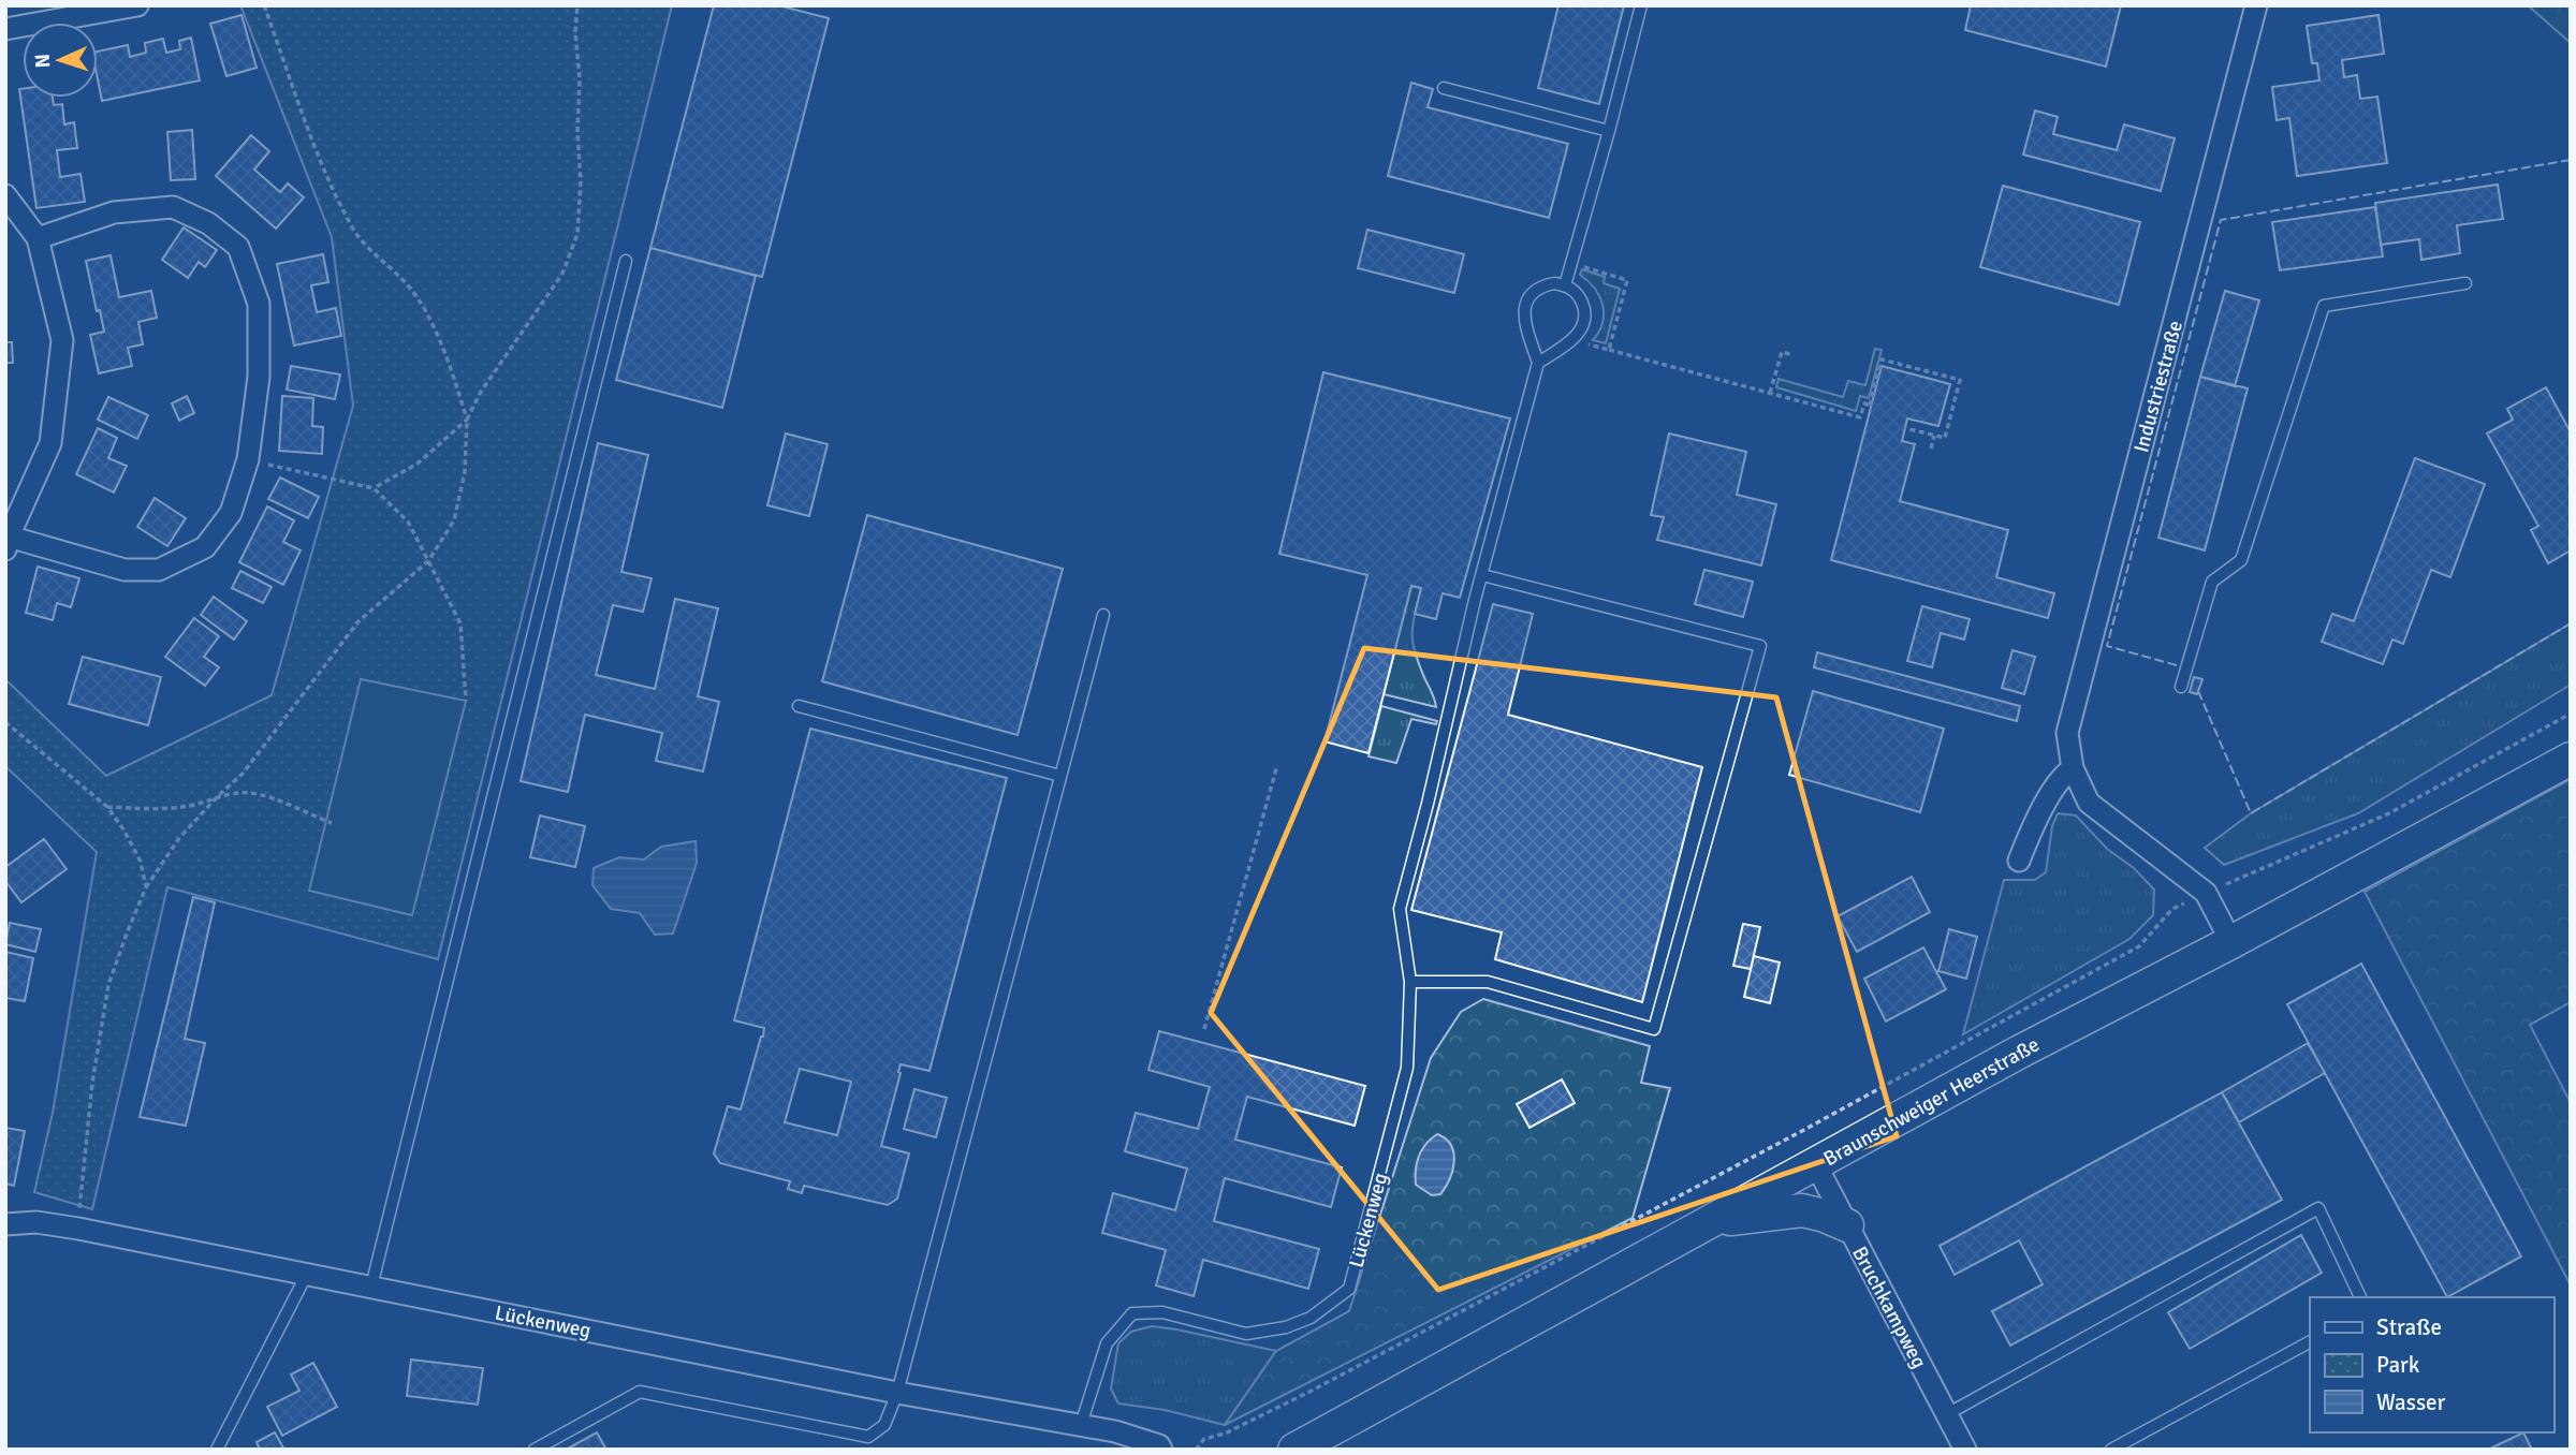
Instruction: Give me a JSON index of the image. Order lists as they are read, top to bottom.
{
  "streets": {
    "main road": ["Braunschweiger Heerstraße"],
    "street": ["Industriestraße", "Lückenweg", "Bruchkampweg"]
  },
  "crossings": [
    ["Industriestraße", "Braunschweiger Heerstraße"],
    ["Braunschweiger Heerstraße", "Bruchkampweg"]
  ],
  "legend": ["Straße", "Park", "Wasser"],
  "north": "left"
}
